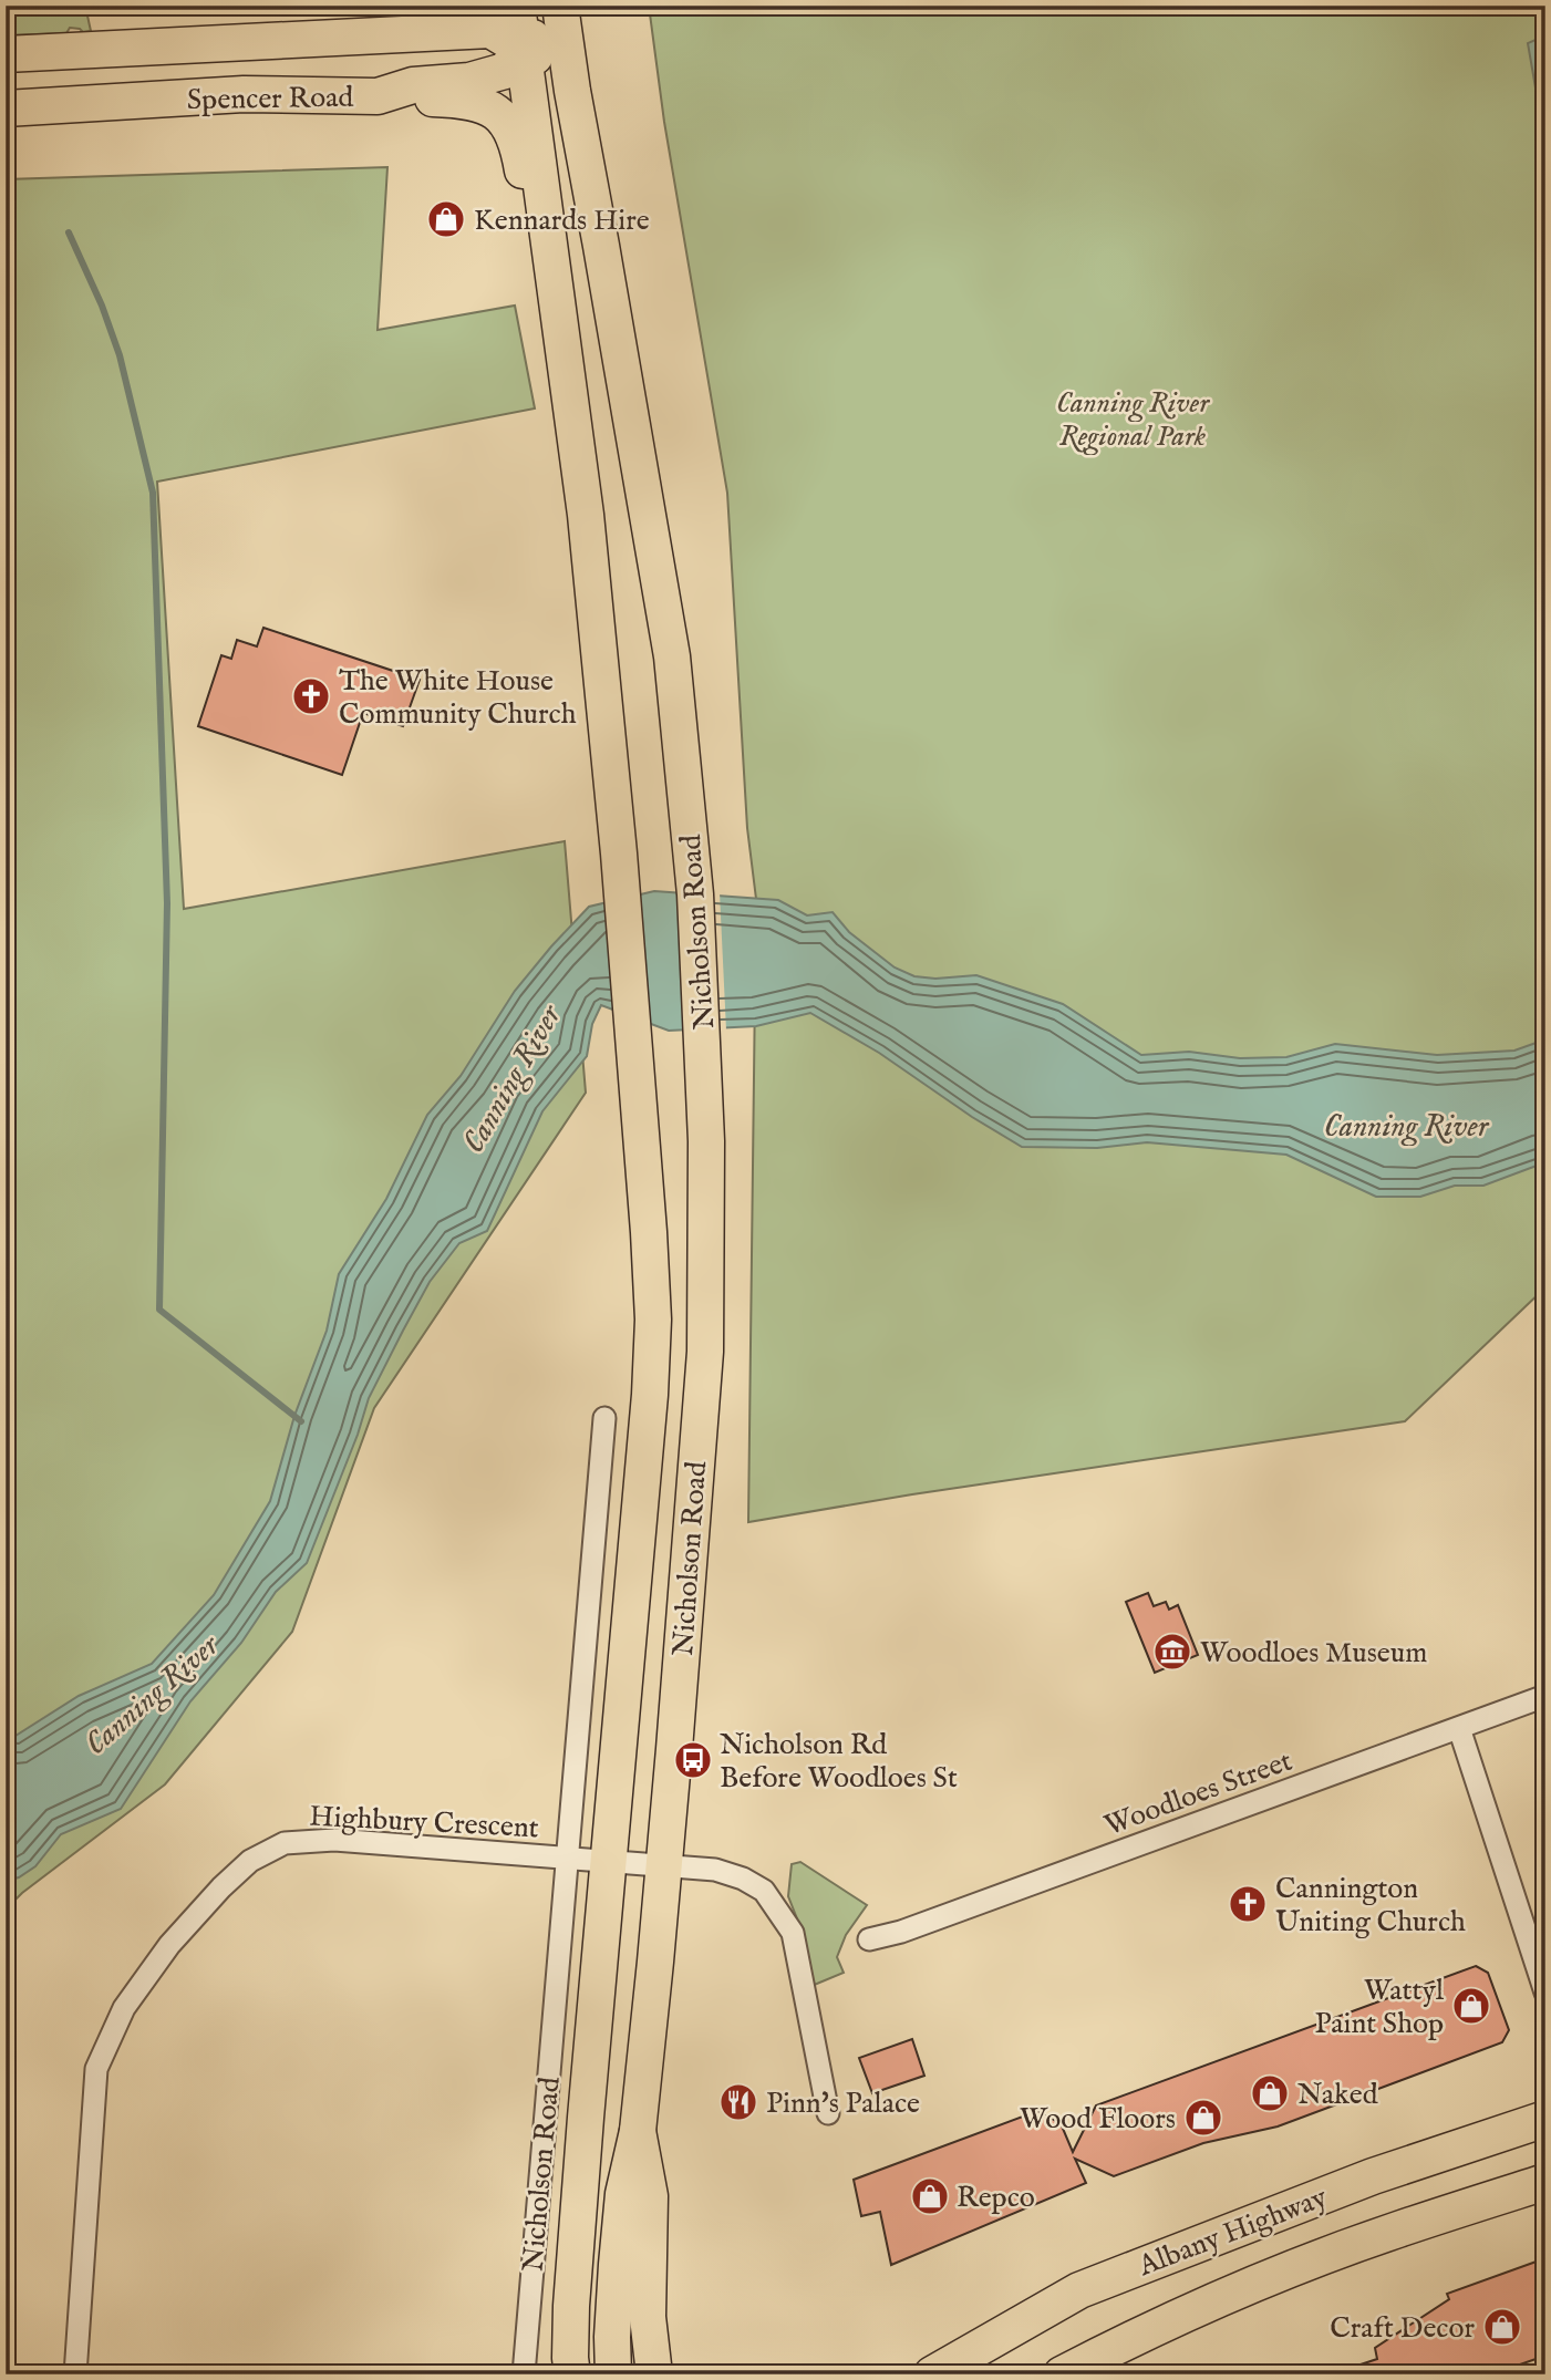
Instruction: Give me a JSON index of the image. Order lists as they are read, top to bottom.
{
  "streets": {
    "main road": ["Spencer Road", "Nicholson Road", "Albany Highway"],
    "street": ["Woodloes Street", "Highbury Crescent"]
  },
  "crossings": [
    ["Spencer Road", "Nicholson Road"],
    ["Nicholson Road", "Highbury Crescent"]
  ],
  "water": ["Canning River"],
  "parks": ["Canning River Regional Park"],
  "places": {
    "shop": [
      "Kennards Hire",
      "Wattyl Paint Shop",
      "Naked",
      "Wood Floors",
      "Repco",
      "Craft Decor"
    ],
    "church": ["The White House Community Church", "Cannington Uniting Church"],
    "museum": ["Woodloes Museum"],
    "bus stop": ["Nicholson Rd Before Woodloes St"],
    "restaurant": ["Pinn's Palace"]
  }
}
